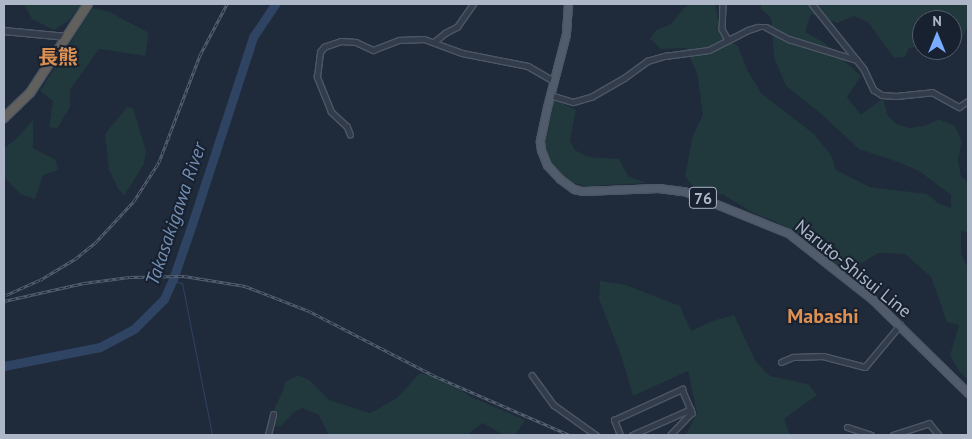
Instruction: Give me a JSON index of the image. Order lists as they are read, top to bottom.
{
  "streets": {
    "main road": ["76", "Naruto-Shisui Line"]
  },
  "districts": ["長熊", "Mabashi"],
  "water": ["Takasakigawa River"],
  "north": "top"
}
